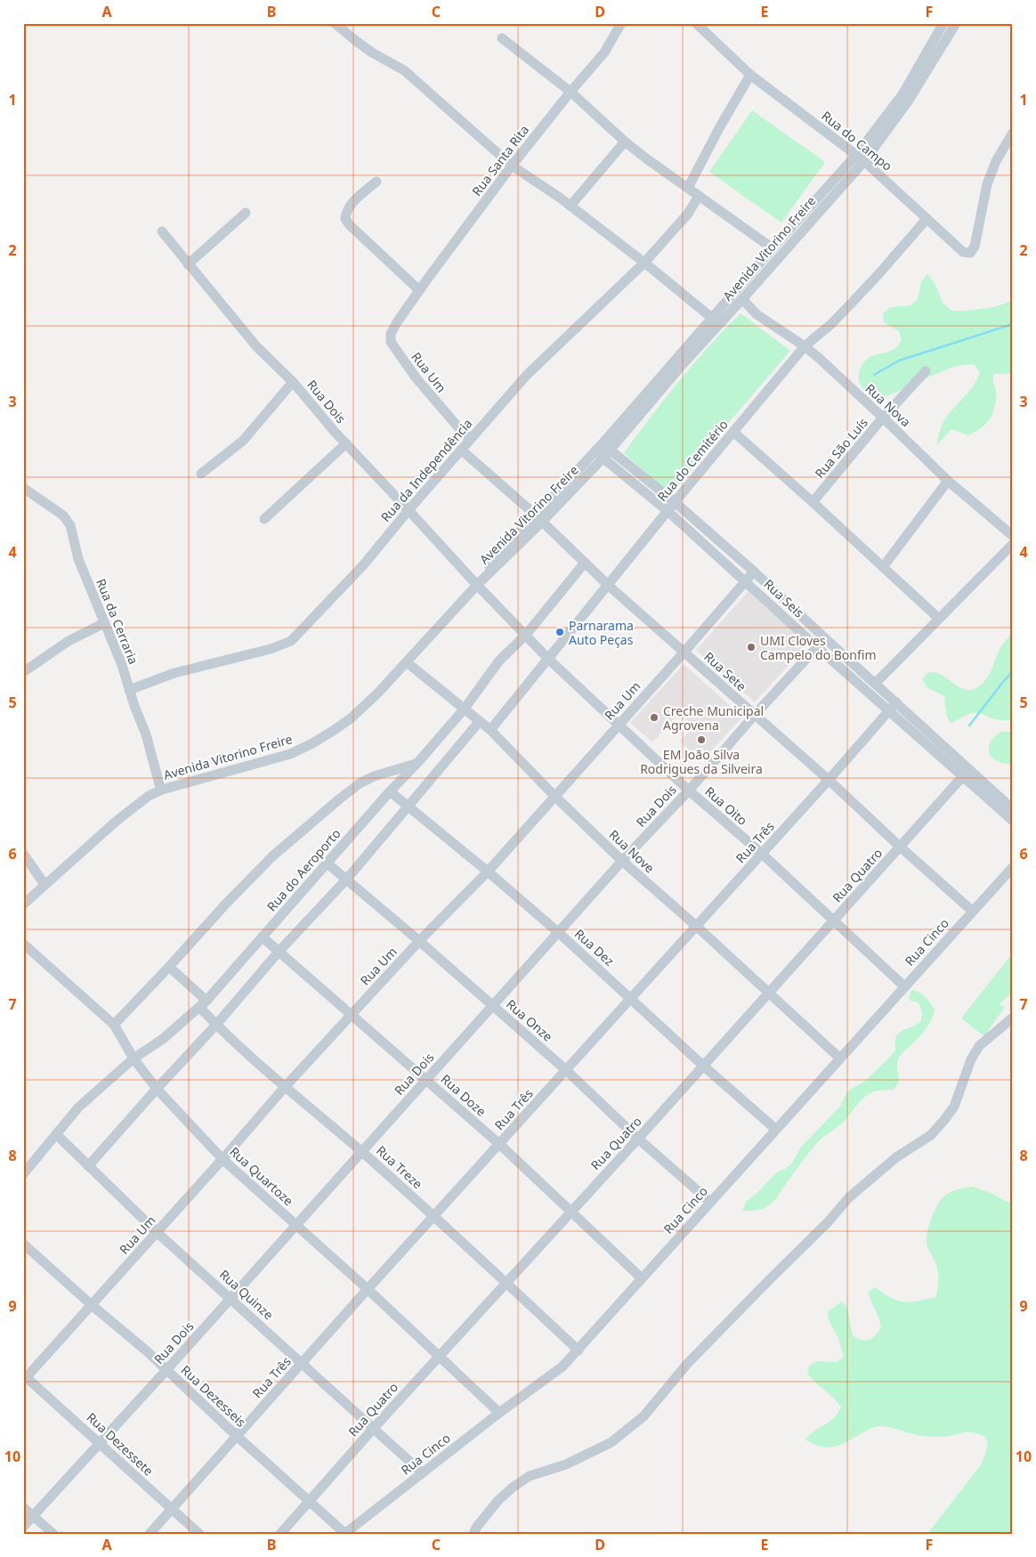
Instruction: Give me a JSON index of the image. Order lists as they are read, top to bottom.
{
  "streets": {
    "street": [
      "Rua do Campo",
      "Rua Santa Rita",
      "Avenida Vitorino Freire",
      "Rua Um",
      "Rua Dois",
      "Rua Nova",
      "Rua São Luís",
      "Rua do Cemitério",
      "Rua da Independência",
      "Rua Seis",
      "Rua da Cerraria",
      "Rua Sete",
      "Rua Oito",
      "Rua Três",
      "Rua Nove",
      "Rua do Aeroporto",
      "Rua Quatro",
      "Rua Cinco",
      "Rua Dez",
      "Rua Onze",
      "Rua Doze",
      "Rua Treze",
      "Rua Quartoze",
      "Rua Quinze",
      "Rua Dezesseis",
      "Rua Dezessete"
    ]
  },
  "crossings": [
    ["Rua do Campo", "Avenida Vitorino Freire"],
    ["Rua do Campo", "Rua do Cemitério"],
    ["Rua Santa Rita", "Rua Um"],
    ["Avenida Vitorino Freire", "Rua Dois"],
    ["Avenida Vitorino Freire", "Rua Nova"],
    ["Avenida Vitorino Freire", "Rua Seis"],
    ["Avenida Vitorino Freire", "Rua da Cerraria"],
    ["Avenida Vitorino Freire", "Rua Sete"],
    ["Avenida Vitorino Freire", "Rua Oito"],
    ["Avenida Vitorino Freire", "Rua Nove"],
    ["Rua Um", "Rua da Independência"],
    ["Rua Um", "Rua Seis"],
    ["Rua Um", "Rua Sete"],
    ["Rua Um", "Rua Oito"],
    ["Rua Um", "Rua Nove"],
    ["Rua Um", "Rua Dez"],
    ["Rua Um", "Rua Onze"],
    ["Rua Um", "Rua Doze"],
    ["Rua Um", "Rua Treze"],
    ["Rua Um", "Rua Quartoze"],
    ["Rua Um", "Rua Quinze"],
    ["Rua Um", "Rua Dezesseis"],
    ["Rua Um", "Rua Dezessete"],
    ["Rua Dois", "Rua da Independência"],
    ["Rua Dois", "Rua Seis"],
    ["Rua Dois", "Rua Sete"],
    ["Rua Dois", "Rua Oito"],
    ["Rua Dois", "Rua Nove"],
    ["Rua Dois", "Rua Dez"],
    ["Rua Dois", "Rua Onze"],
    ["Rua Dois", "Rua Doze"],
    ["Rua Dois", "Rua Treze"],
    ["Rua Dois", "Rua Quartoze"],
    ["Rua Dois", "Rua Quinze"],
    ["Rua Dois", "Rua Dezesseis"],
    ["Rua Dois", "Rua Dezessete"],
    ["Rua Nova", "Rua São Luís"],
    ["Rua Nova", "Rua do Cemitério"],
    ["Rua do Cemitério", "Rua Seis"],
    ["Rua do Cemitério", "Rua Sete"],
    ["Rua do Cemitério", "Rua Oito"],
    ["Rua do Cemitério", "Rua Nove"],
    ["Rua da Independência", "Rua da Cerraria"],
    ["Rua Seis", "Rua Três"],
    ["Rua Sete", "Rua Três"],
    ["Rua Sete", "Rua do Aeroporto"],
    ["Rua Sete", "Rua Quatro"],
    ["Rua Sete", "Rua Cinco"],
    ["Rua Oito", "Rua Três"],
    ["Rua Oito", "Rua do Aeroporto"],
    ["Rua Oito", "Rua Quatro"],
    ["Rua Oito", "Rua Cinco"],
    ["Rua Três", "Rua Nove"],
    ["Rua Três", "Rua Dez"],
    ["Rua Três", "Rua Onze"],
    ["Rua Três", "Rua Doze"],
    ["Rua Três", "Rua Treze"],
    ["Rua Três", "Rua Quartoze"],
    ["Rua Três", "Rua Quinze"],
    ["Rua Três", "Rua Dezesseis"],
    ["Rua Três", "Rua Dezessete"],
    ["Rua Nove", "Rua do Aeroporto"],
    ["Rua Nove", "Rua Quatro"],
    ["Rua Nove", "Rua Cinco"],
    ["Rua do Aeroporto", "Rua Dez"],
    ["Rua do Aeroporto", "Rua Onze"],
    ["Rua do Aeroporto", "Rua Doze"],
    ["Rua do Aeroporto", "Rua Treze"],
    ["Rua do Aeroporto", "Rua Quartoze"],
    ["Rua do Aeroporto", "Rua Quinze"],
    ["Rua Quatro", "Rua Dez"],
    ["Rua Quatro", "Rua Onze"],
    ["Rua Quatro", "Rua Doze"],
    ["Rua Quatro", "Rua Treze"],
    ["Rua Quatro", "Rua Quartoze"],
    ["Rua Quatro", "Rua Quinze"],
    ["Rua Quatro", "Rua Dezesseis"],
    ["Rua Cinco", "Rua Dez"],
    ["Rua Cinco", "Rua Onze"],
    ["Rua Cinco", "Rua Doze"],
    ["Rua Cinco", "Rua Treze"],
    ["Rua Cinco", "Rua Quartoze"],
    ["Rua Cinco", "Rua Quinze"],
    ["Rua Cinco", "Rua Dezesseis"]
  ],
  "places": [
    "Parnarama Auto Peças",
    "UMI Cloves Campelo do Bonfim",
    "Creche Municipal Agrovena",
    "EM João Silva Rodrigues da Silveira"
  ],
  "grid": {
    "columns": [
      "A",
      "B",
      "C",
      "D",
      "E",
      "F"
    ],
    "rows": [
      "1",
      "2",
      "3",
      "4",
      "5",
      "6",
      "7",
      "8",
      "9",
      "10"
    ]
  }
}
